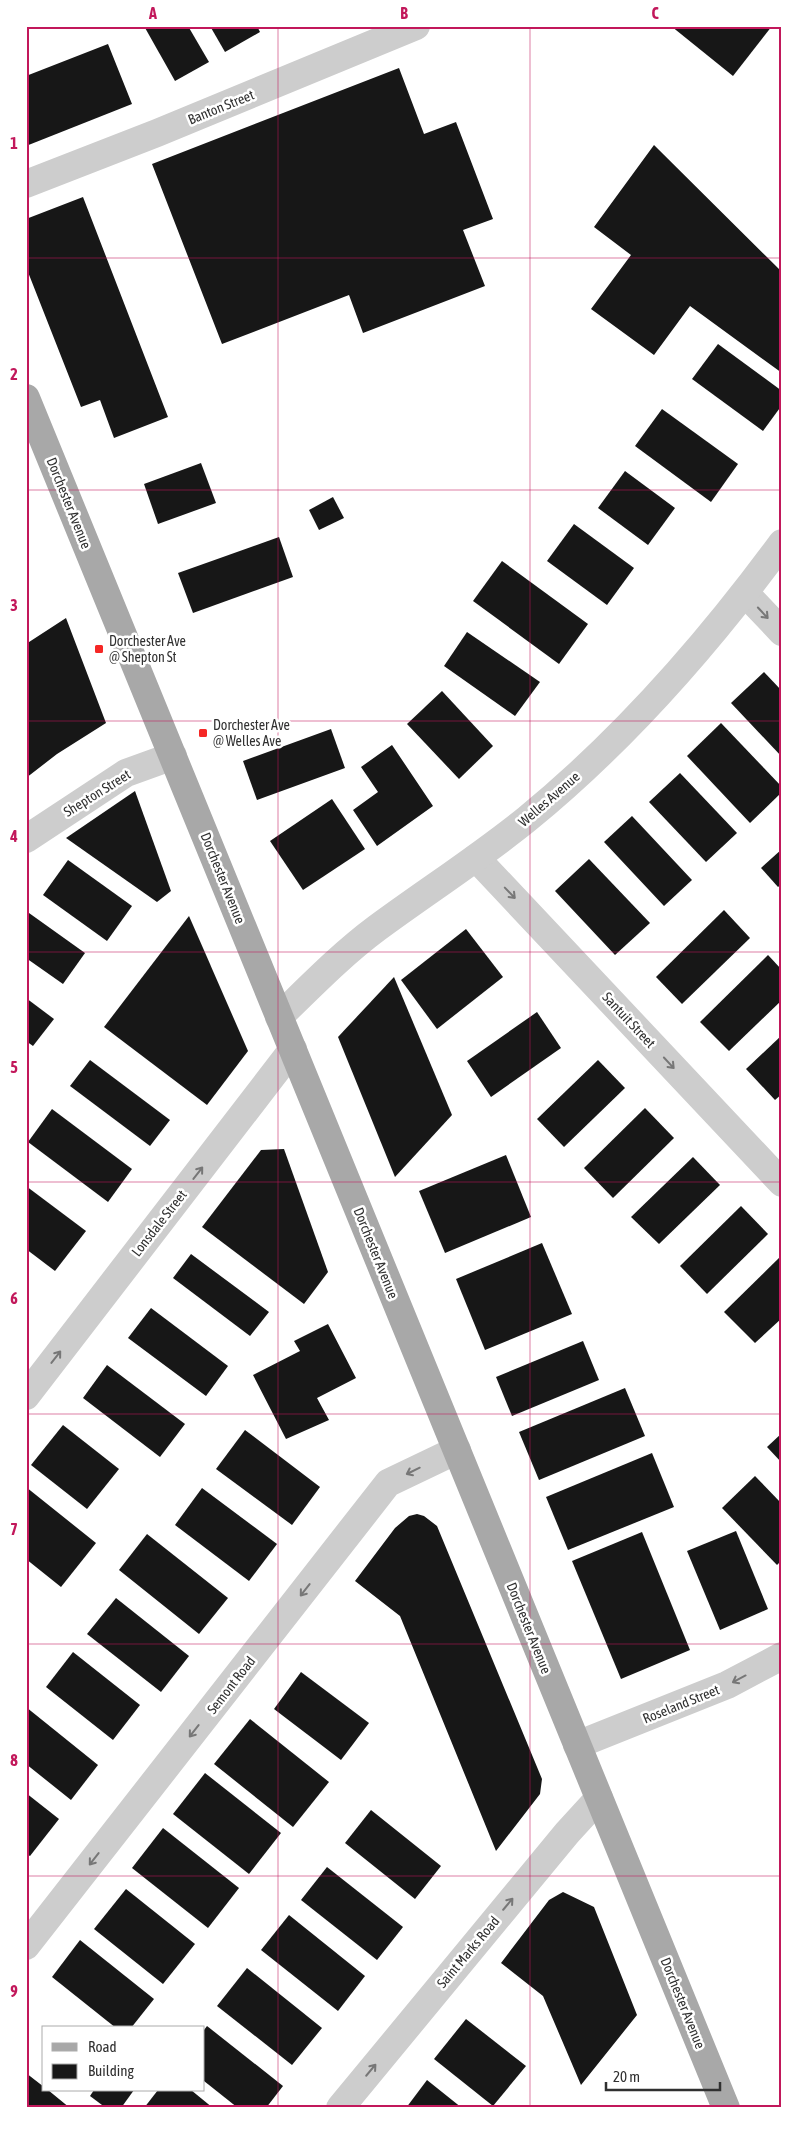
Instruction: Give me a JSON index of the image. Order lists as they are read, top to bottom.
{
  "streets": {
    "main road": ["Dorchester Avenue"],
    "street": [
      "Banton Street",
      "Shepton Street",
      "Welles Avenue",
      "Santuit Street",
      "Lonsdale Street",
      "Semont Road",
      "Roseland Street",
      "Saint Marks Road"
    ]
  },
  "crossings": [
    ["Dorchester Avenue", "Shepton Street"],
    ["Dorchester Avenue", "Welles Avenue"],
    ["Dorchester Avenue", "Lonsdale Street"],
    ["Dorchester Avenue", "Semont Road"],
    ["Dorchester Avenue", "Roseland Street"],
    ["Dorchester Avenue", "Saint Marks Road"],
    ["Welles Avenue", "Santuit Street"]
  ],
  "one_way": [
    "Santuit Street",
    "Lonsdale Street",
    "Semont Road",
    "Roseland Street",
    "Saint Marks Road"
  ],
  "places": {
    "transit": ["Dorchester Ave @ Shepton St", "Dorchester Ave @ Welles Ave"]
  },
  "legend": ["Road", "Building"],
  "scale_bar": "20 m",
  "grid": {
    "columns": ["A", "B", "C"],
    "rows": [
      "1",
      "2",
      "3",
      "4",
      "5",
      "6",
      "7",
      "8",
      "9"
    ]
  }
}
